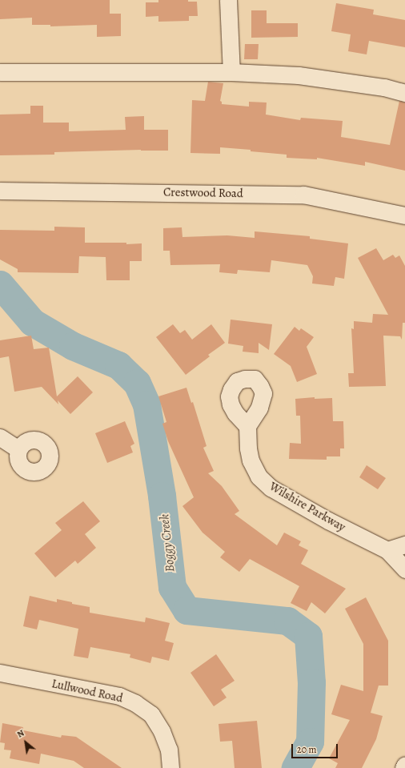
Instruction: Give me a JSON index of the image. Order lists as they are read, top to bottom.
{
  "streets": {
    "street": ["Crestwood Road", "Wilshire Parkway", "Lullwood Road"]
  },
  "water": ["Boggy Creek"],
  "scale_bar": "20 m",
  "north": "top left"
}
